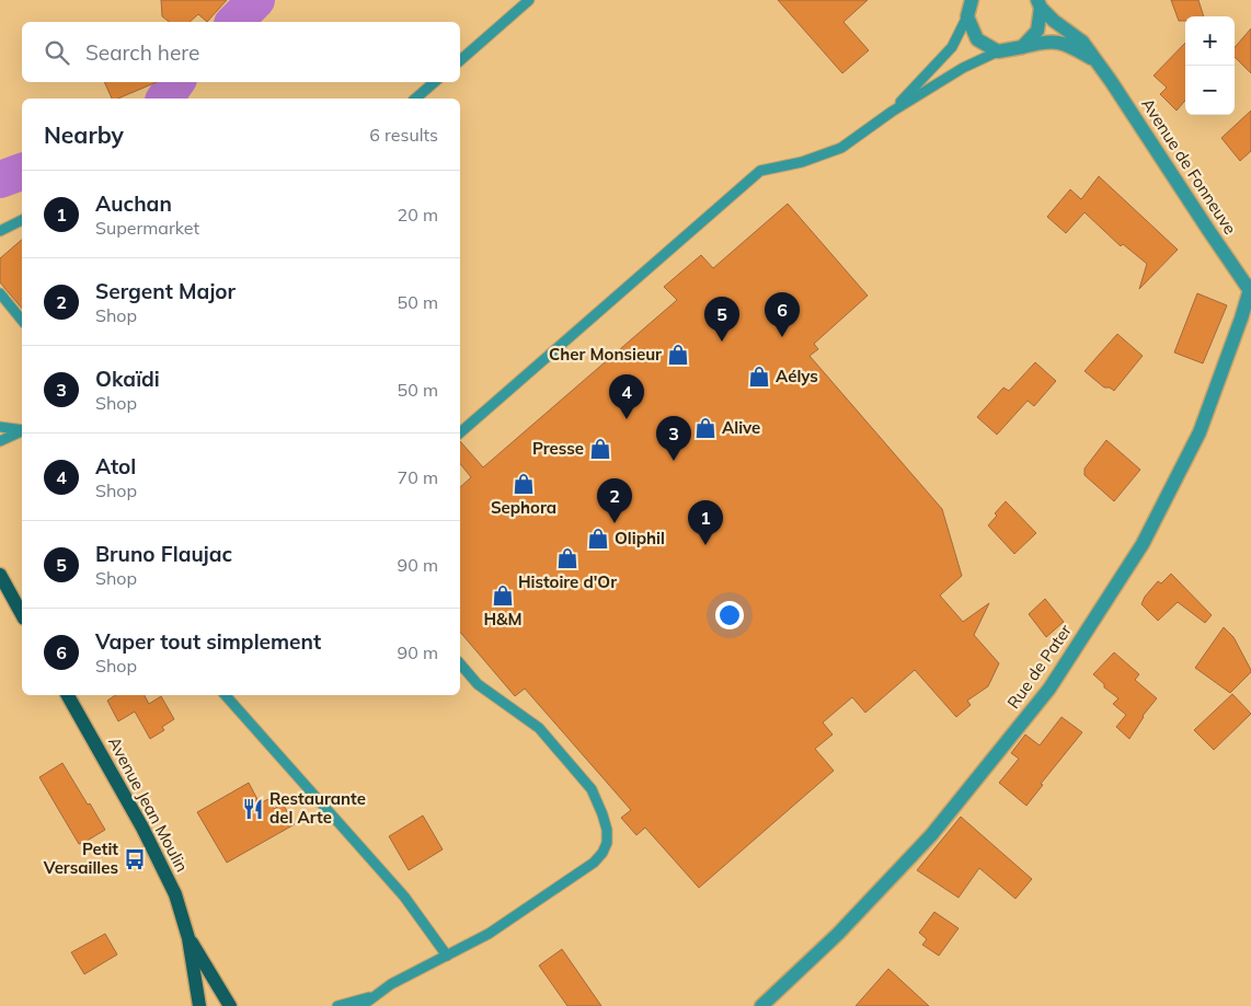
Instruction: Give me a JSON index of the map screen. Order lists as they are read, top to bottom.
{
  "streets": {
    "main road": ["Avenue Jean Moulin"],
    "street": ["Avenue de Fonneuve", "Rue de Pater"]
  },
  "crossings": [
    ["Avenue de Fonneuve", "Rue de Pater"]
  ],
  "places": {
    "shop": [
      "Cher Monsieur",
      "Aélys",
      "Alive",
      "Presse",
      "Sephora",
      "Oliphil",
      "Histoire d'Or",
      "H&M"
    ],
    "restaurant": ["Restaurante del Arte"],
    "bus stop": ["Petit Versailles"]
  },
  "page": {
    "map_buttons": ["+", "−"],
    "search": "Search here",
    "heading": ["Nearby", "6 results"],
    "list": [
      {
        "mark": "1",
        "name": "Auchan",
        "note": "Supermarket",
        "value": "20 m"
      },
      {
        "mark": "2",
        "name": "Sergent Major",
        "note": "Shop",
        "value": "50 m"
      },
      {
        "mark": "3",
        "name": "Okaïdi",
        "note": "Shop",
        "value": "50 m"
      },
      {
        "mark": "4",
        "name": "Atol",
        "note": "Shop",
        "value": "70 m"
      },
      {
        "mark": "5",
        "name": "Bruno Flaujac",
        "note": "Shop",
        "value": "90 m"
      },
      {
        "mark": "6",
        "name": "Vaper tout simplement",
        "note": "Shop",
        "value": "90 m"
      }
    ],
    "pins": [
      "6",
      "5",
      "4",
      "3",
      "2",
      "1"
    ]
  }
}
